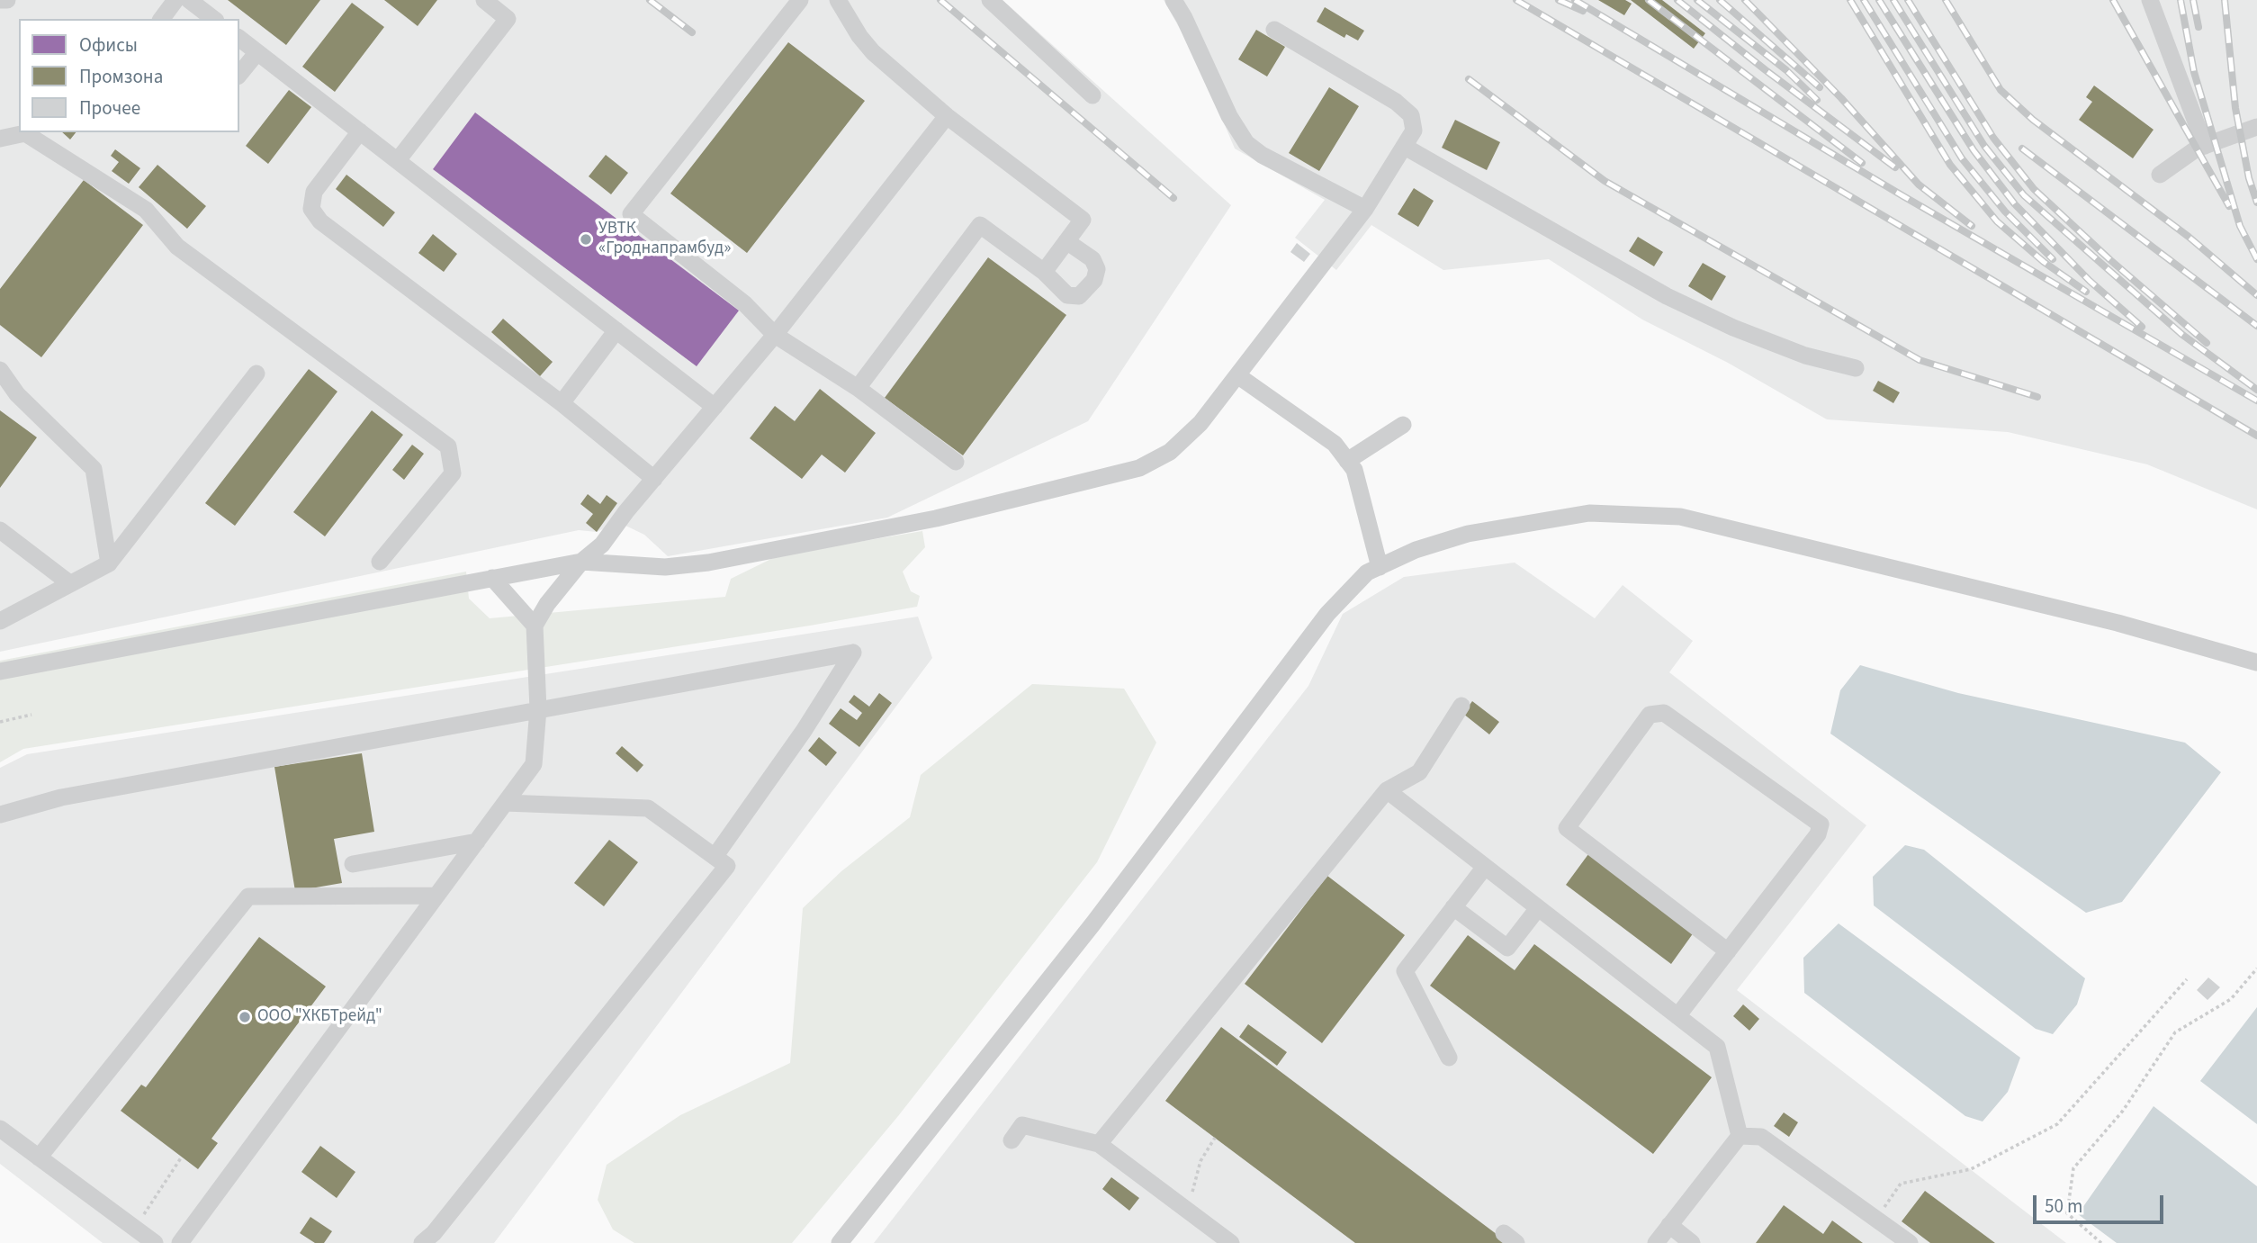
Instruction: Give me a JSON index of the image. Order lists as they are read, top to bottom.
{
  "places": ["УВТК «Гроднапрамбуд»", "ООО \"ХКБТрейд\""],
  "legend": ["Офисы", "Промзона", "Прочее"],
  "scale_bar": "50 m"
}
